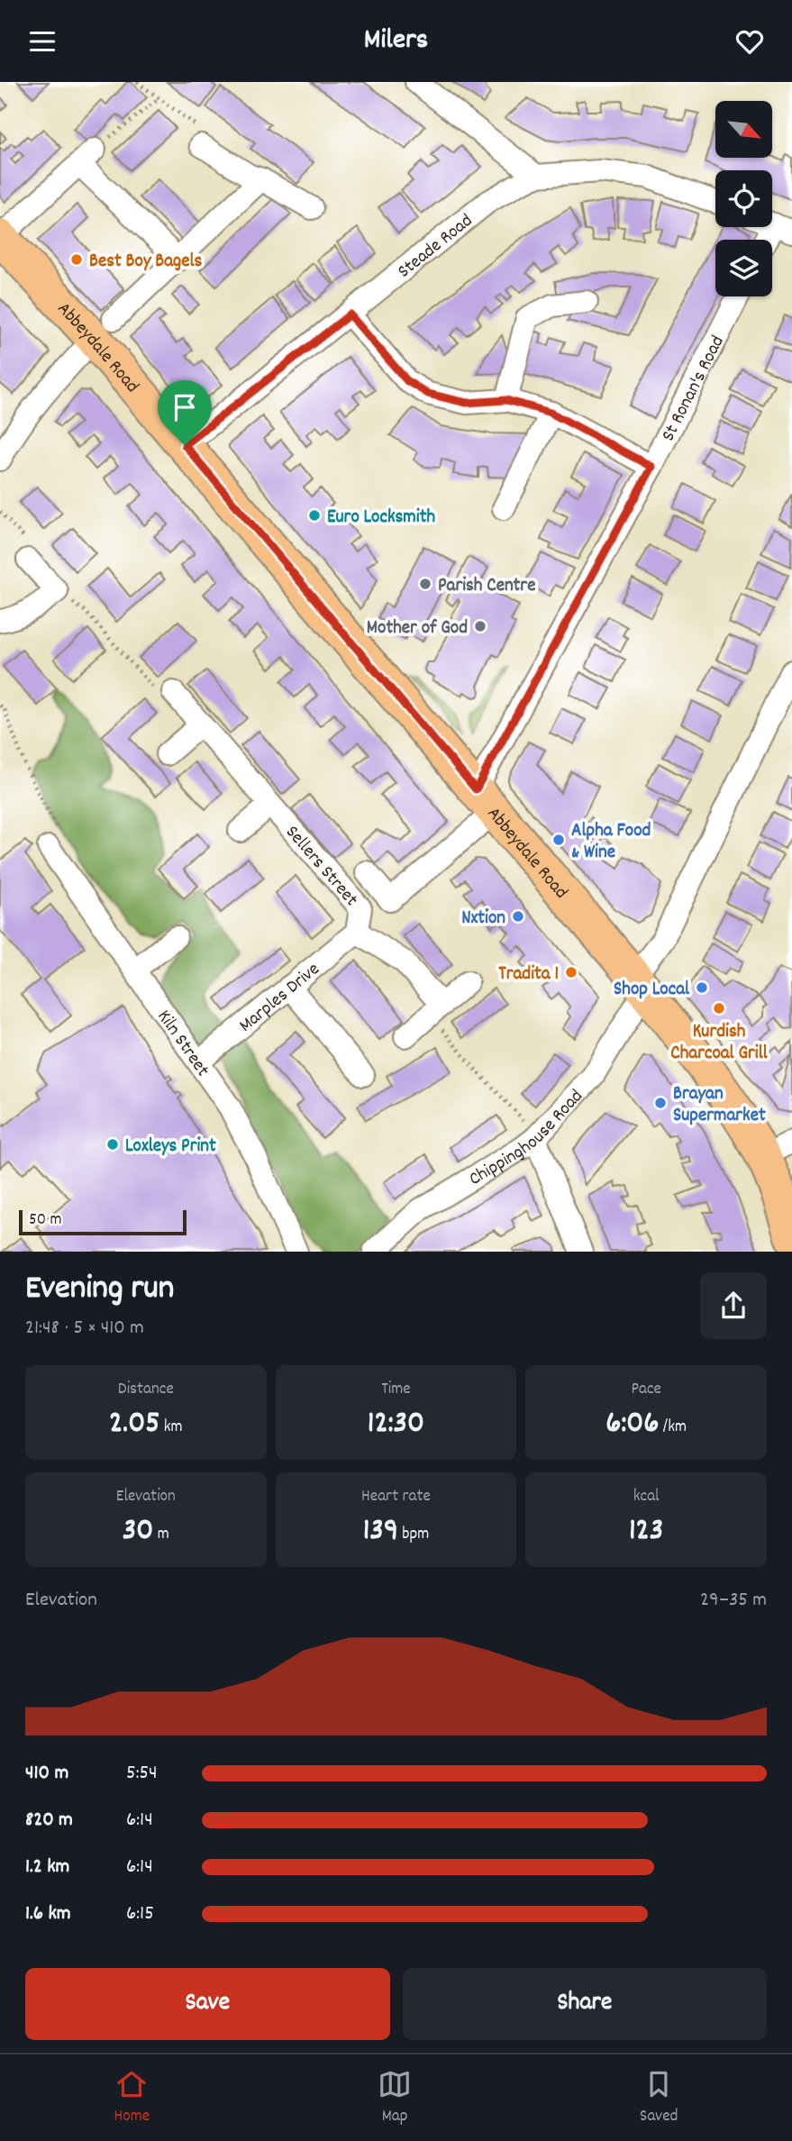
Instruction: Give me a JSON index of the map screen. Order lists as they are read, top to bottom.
{
  "streets": {
    "main road": ["Abbeydale Road"],
    "street": [
      "Steade Road",
      "St Ronan's Road",
      "Sellers Street",
      "Marples Drive",
      "Kiln Street",
      "Chippinghouse Road"
    ]
  },
  "crossings": [
    ["Steade Road", "Abbeydale Road"],
    ["Abbeydale Road", "St Ronan's Road"],
    ["Abbeydale Road", "Chippinghouse Road"],
    ["Sellers Street", "Marples Drive"],
    ["Marples Drive", "Kiln Street"]
  ],
  "places": [
    "Best Boy Bagels",
    "Euro Locksmith",
    "Parish Centre",
    "Mother of God",
    "Alpha Food & Wine",
    "Nxtion",
    "Tradita 1",
    "Shop Local",
    "Kurdish Charcoal Grill",
    "Brayan Supermarket",
    "Loxleys Print"
  ],
  "scale_bar": "50 m",
  "north": "bottom right",
  "page": {
    "header": "Milers",
    "scale": "50 m",
    "heading": ["Evening run", "21:48 · 5 × 410 m"],
    "stats": [
      ["Distance", "2.05 km"],
      ["Time", "12:30"],
      ["Pace", "6:06 /km"],
      ["Elevation", "30 m"],
      ["Heart rate", "139 bpm"],
      ["kcal", "123"]
    ],
    "chart": ["Elevation", "29–35 m"],
    "list": [
      {
        "name": "410 m",
        "note": "5:54"
      },
      {
        "name": "820 m",
        "note": "6:14"
      },
      {
        "name": "1.2 km",
        "note": "6:14"
      },
      {
        "name": "1.6 km",
        "note": "6:15"
      }
    ],
    "buttons": ["Save", "Share"],
    "tabs": ["Home", "Map", "Saved"]
  }
}
